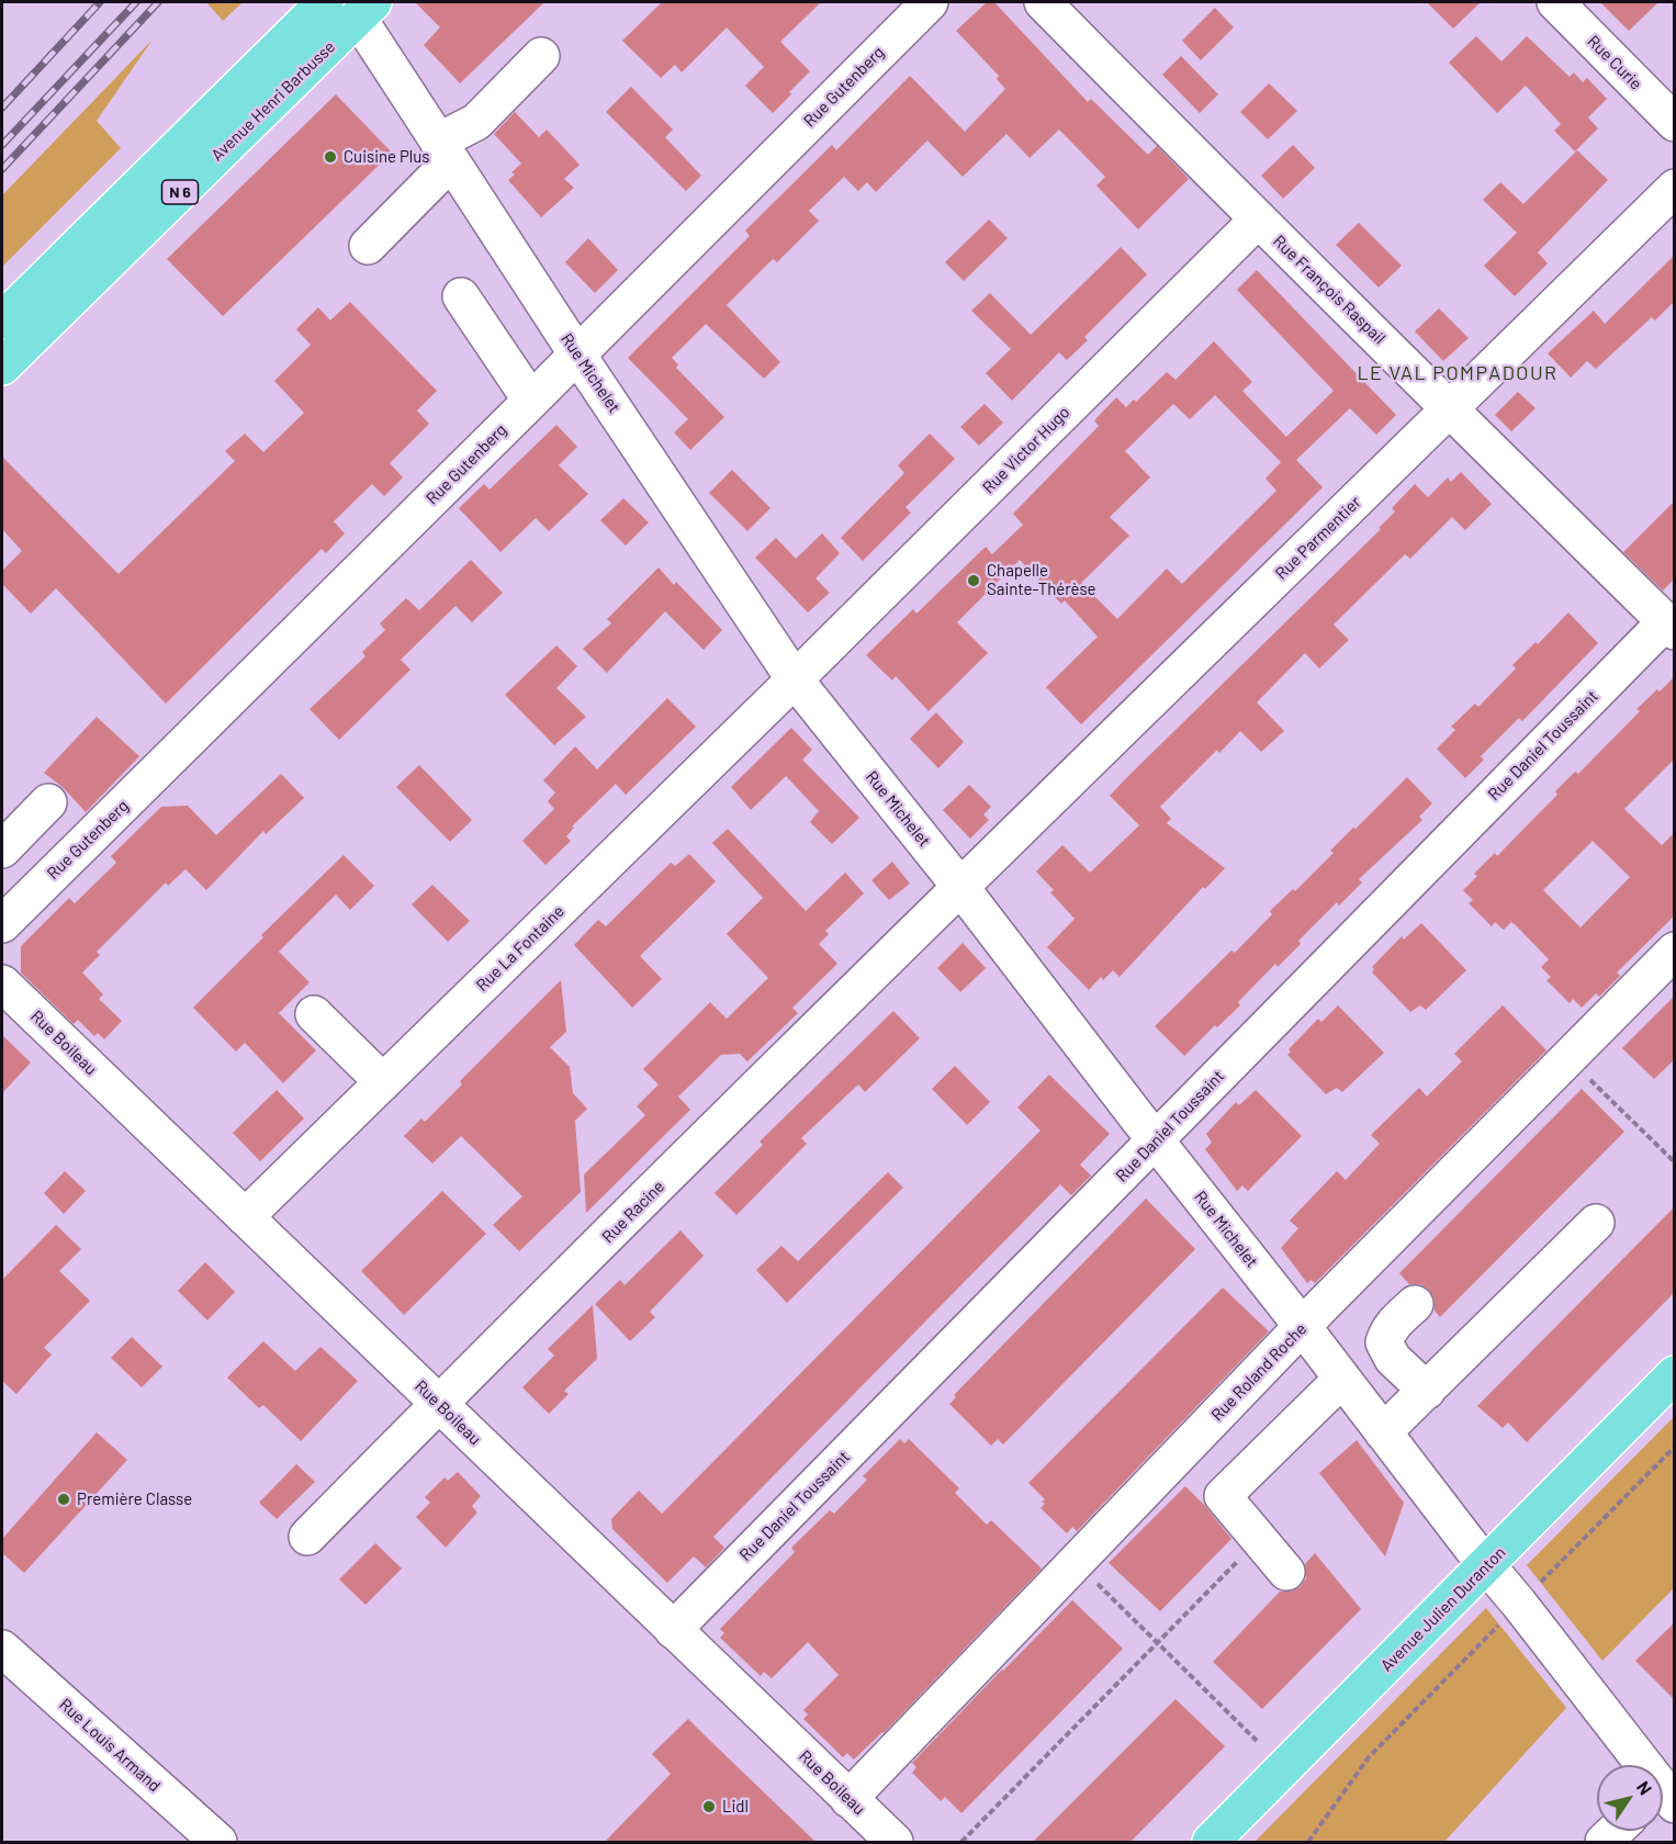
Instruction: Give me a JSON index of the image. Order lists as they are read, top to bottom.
{
  "streets": {
    "main road": ["Avenue Henri Barbusse", "N 6", "Avenue Julien Duranton"],
    "street": [
      "Rue Curie",
      "Rue Gutenberg",
      "Rue François Raspail",
      "Rue Michelet",
      "Rue Victor Hugo",
      "Rue Parmentier",
      "Rue Daniel Toussaint",
      "Rue La Fontaine",
      "Rue Boileau",
      "Rue Racine",
      "Rue Roland Roche",
      "Rue Louis Armand"
    ]
  },
  "crossings": [
    ["Rue Gutenberg", "Rue Michelet"],
    ["Avenue Henri Barbusse", "Rue Michelet"],
    ["Rue François Raspail", "Rue Victor Hugo"],
    ["Rue François Raspail", "Rue Parmentier"],
    ["Rue François Raspail", "Rue Daniel Toussaint"],
    ["Rue Michelet", "Rue Victor Hugo"],
    ["Rue Michelet", "Rue Parmentier"],
    ["Rue Michelet", "Rue Daniel Toussaint"],
    ["Rue Michelet", "Rue La Fontaine"],
    ["Rue Michelet", "Rue Racine"],
    ["Rue Michelet", "Rue Roland Roche"],
    ["Rue Michelet", "Avenue Julien Duranton"],
    ["Rue Victor Hugo", "Rue La Fontaine"],
    ["Rue Parmentier", "Rue Racine"],
    ["Rue Daniel Toussaint", "Rue Boileau"],
    ["Rue La Fontaine", "Rue Boileau"],
    ["Rue Boileau", "Rue Racine"],
    ["Rue Boileau", "Rue Roland Roche"]
  ],
  "districts": ["LE VAL POMPADOUR"],
  "places": [
    "Cuisine Plus",
    "Chapelle Sainte-Thérèse",
    "Première Classe",
    "Lidl"
  ],
  "north": "top right"
}
